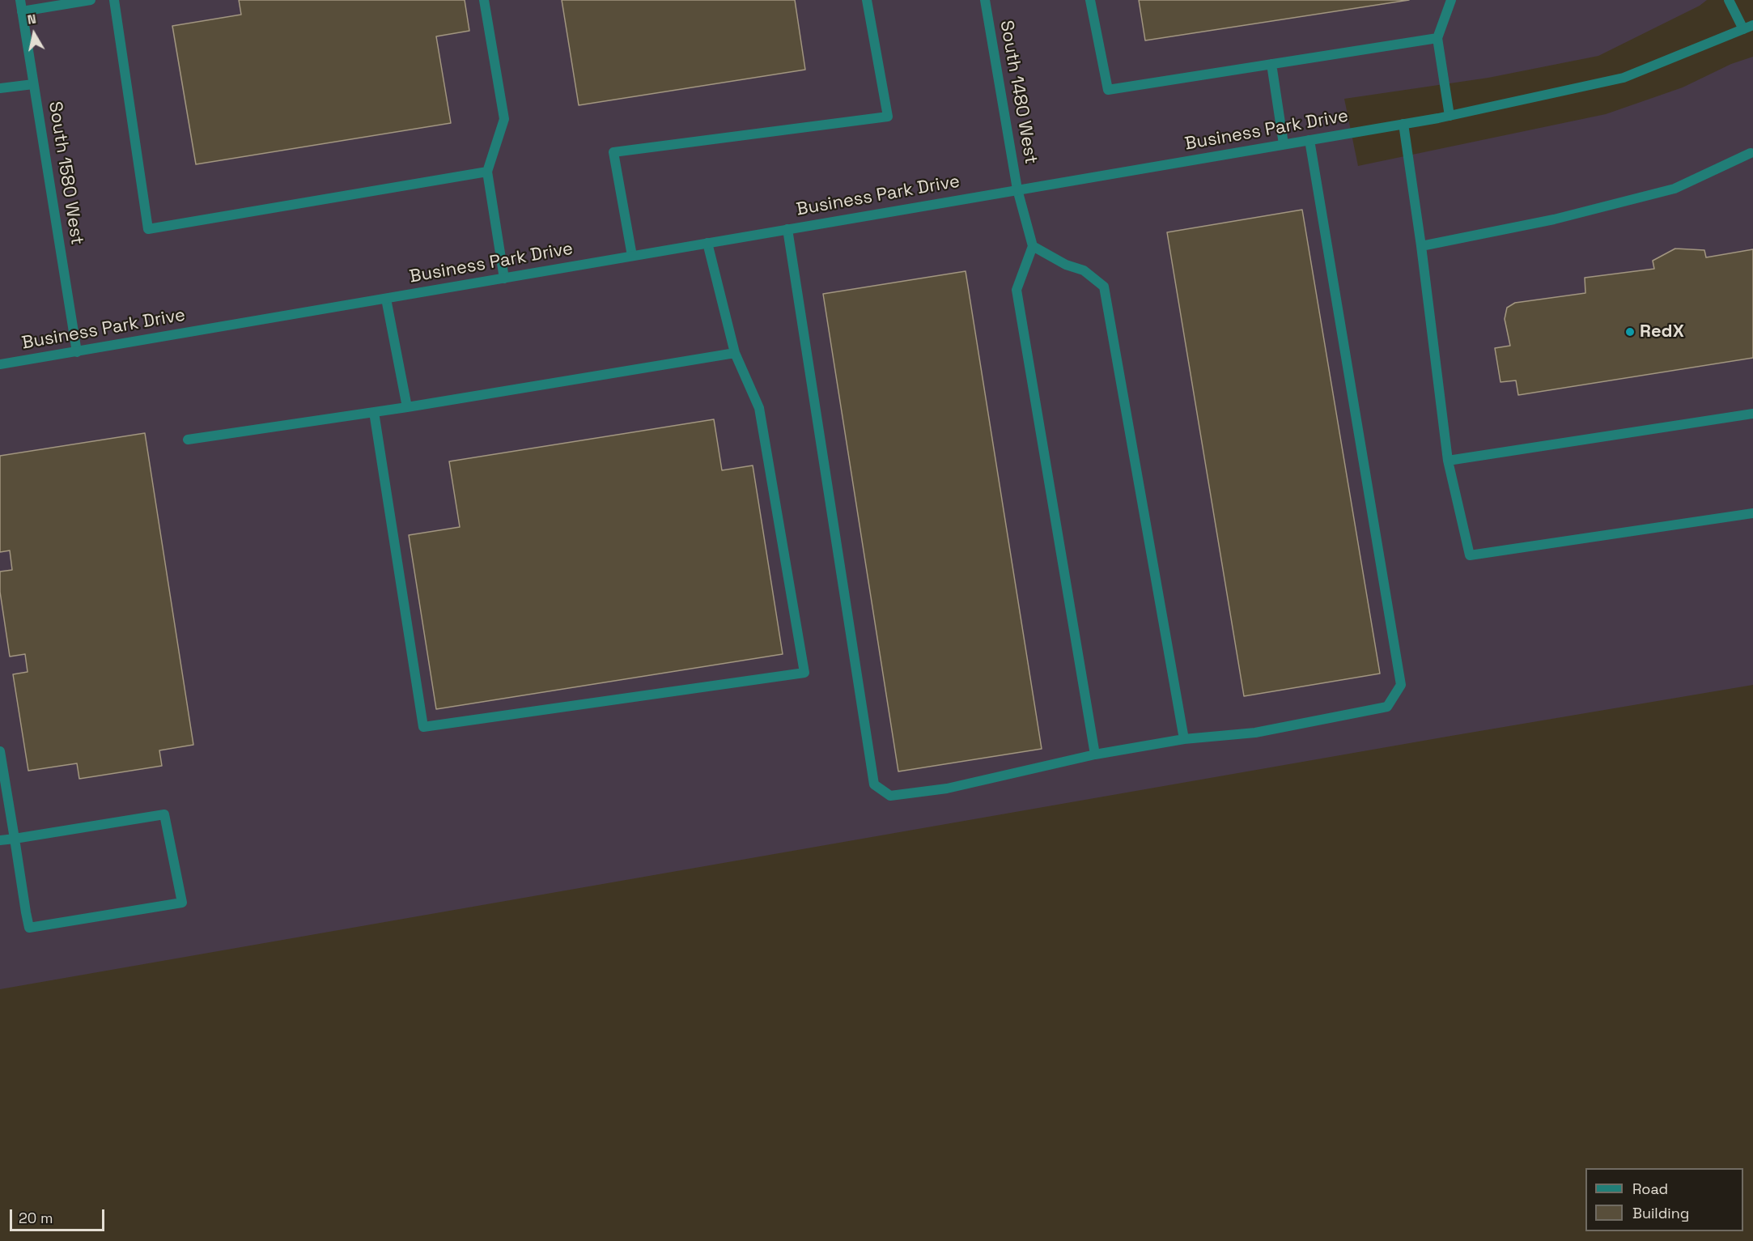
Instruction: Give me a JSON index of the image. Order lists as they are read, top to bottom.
{
  "streets": {
    "street": ["South 1480 West", "Business Park Drive", "South 1580 West"]
  },
  "crossings": [
    ["South 1480 West", "Business Park Drive"],
    ["Business Park Drive", "South 1580 West"]
  ],
  "places": ["RedX"],
  "legend": ["Road", "Building"],
  "scale_bar": "20 m",
  "north": "top"
}
